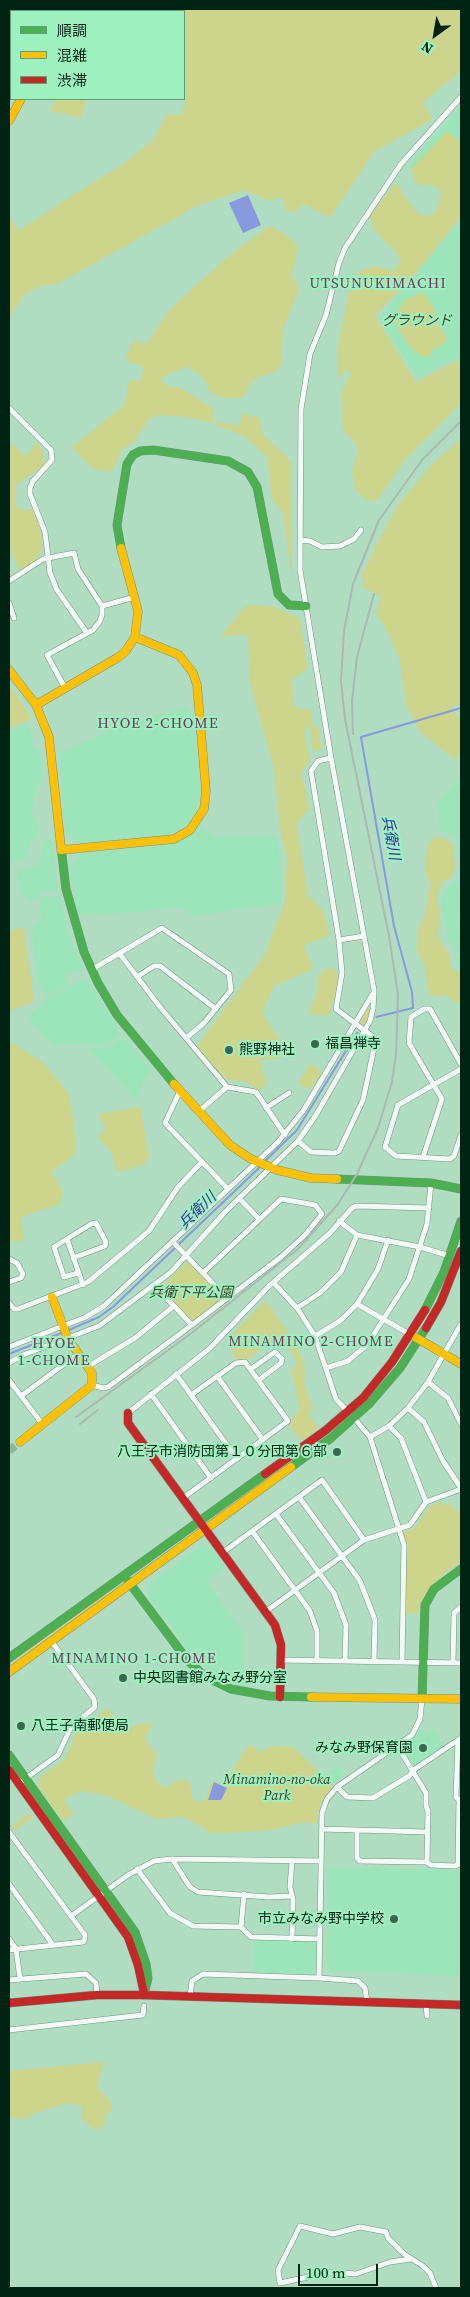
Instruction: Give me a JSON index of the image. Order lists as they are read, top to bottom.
{
  "districts": [
    "UTSUNUKIMACHI",
    "HYOE 2-CHOME",
    "MINAMINO 2-CHOME",
    "HYOE 1-CHOME",
    "MINAMINO 1-CHOME"
  ],
  "water": ["兵衛川"],
  "parks": ["グラウンド", "兵衛下平公園", "Minamino-no-oka Park"],
  "places": [
    "福昌禅寺",
    "熊野神社",
    "八王子市消防団第１０分団第６部",
    "中央図書館みなみ野分室",
    "八王子南郵便局",
    "みなみ野保育園",
    "市立みなみ野中学校"
  ],
  "legend": ["順調", "混雑", "渋滞"],
  "scale_bar": "100 m",
  "north": "bottom left"
}
